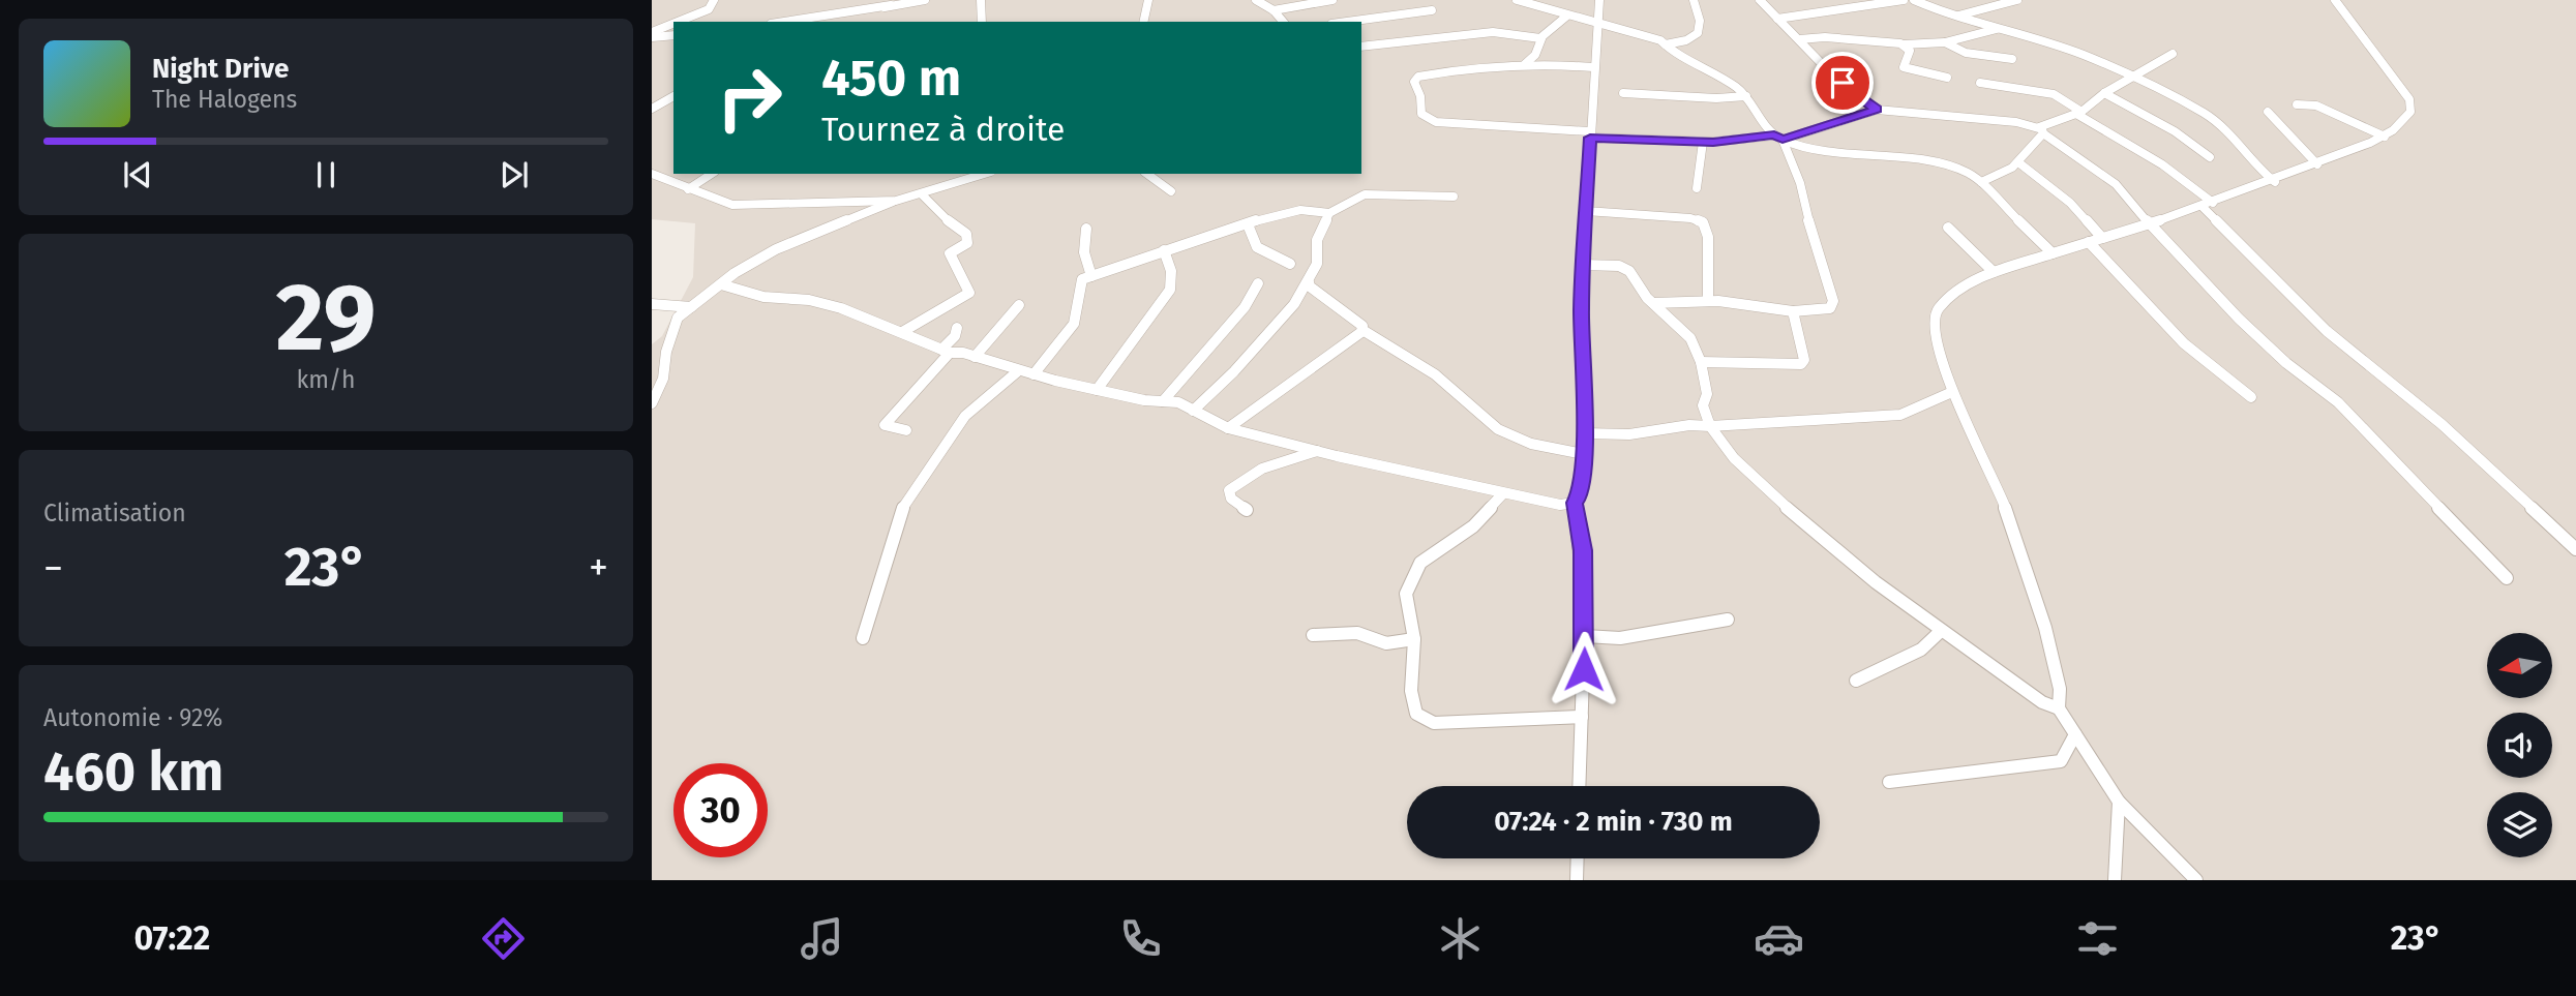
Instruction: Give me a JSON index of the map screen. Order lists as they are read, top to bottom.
{
  "north": "left",
  "page": {
    "turn": ["450 m", "Tournez à droite"],
    "song": ["Night Drive", "The Halogens"],
    "tile": [
      ["29", "km/h"],
      "Climatisation",
      ["Autonomie · 92%", "460 km"]
    ],
    "heat": ["−", "23°", "+"],
    "limit": "30",
    "trip": "07:24 · 2 min · 730 m",
    "tabs": ["07:22", "23°"]
  }
}
